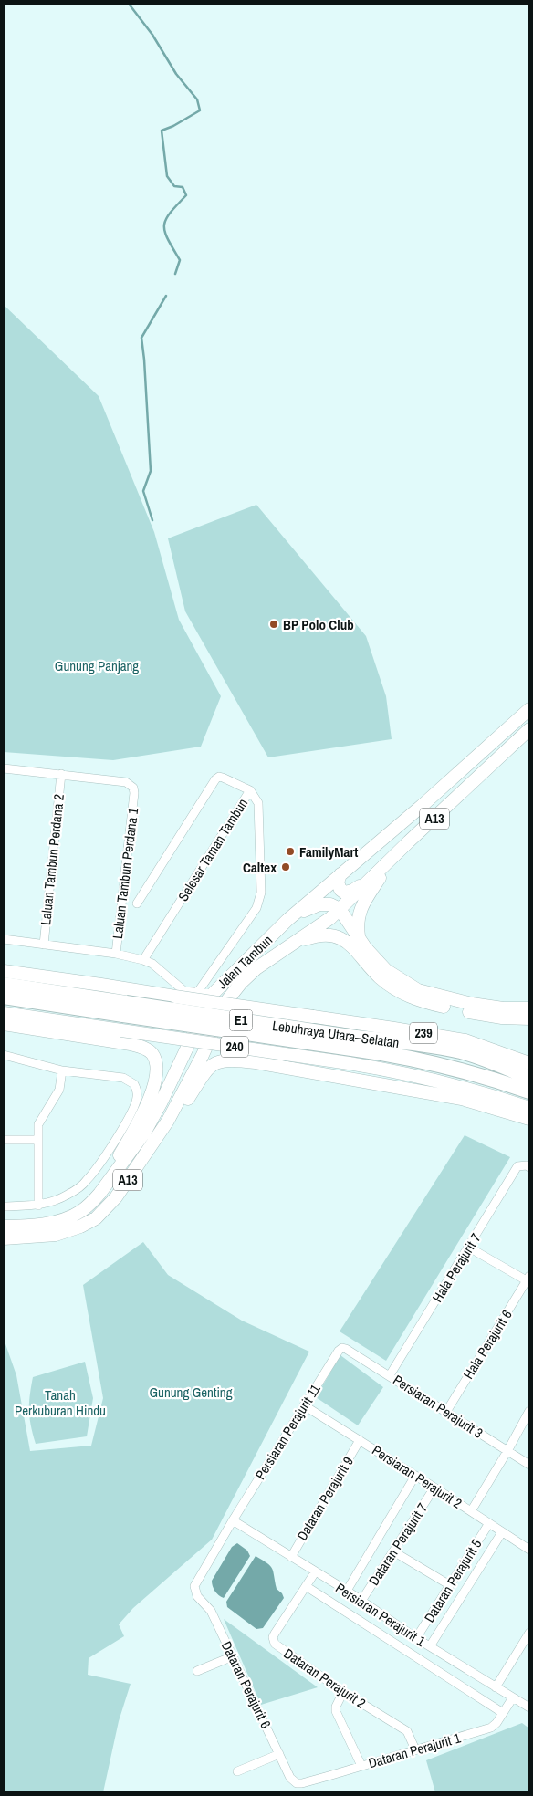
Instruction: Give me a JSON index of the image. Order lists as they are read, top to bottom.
{
  "streets": {
    "highway": ["E1", "Lebuhraya Utara–Selatan"],
    "main road": [
      "A13",
      "Jalan Tambun",
      "239",
      "240"
    ],
    "street": [
      "Selesar Taman Tambun",
      "Laluan Tambun Perdana 2",
      "Laluan Tambun Perdana 1",
      "Hala Perajurit 7",
      "Hala Perajurit 6",
      "Persiaran Perajurit 3",
      "Persiaran Perajurit 11",
      "Persiaran Perajurit 2",
      "Dataran Perajurit 9",
      "Dataran Perajurit 7",
      "Dataran Perajurit 5",
      "Persiaran Perajurit 1",
      "Dataran Perajurit 2",
      "Dataran Perajurit 6",
      "Dataran Perajurit 1"
    ]
  },
  "crossings": [
    ["Selesar Taman Tambun", "Laluan Tambun Perdana 1"],
    ["Laluan Tambun Perdana 2", "Laluan Tambun Perdana 1"],
    ["Laluan Tambun Perdana 1", "Jalan Tambun"],
    ["Lebuhraya Utara–Selatan", "240"],
    ["Hala Perajurit 7", "Persiaran Perajurit 3"],
    ["Hala Perajurit 6", "Persiaran Perajurit 3"],
    ["Persiaran Perajurit 3", "Persiaran Perajurit 11"],
    ["Persiaran Perajurit 11", "Persiaran Perajurit 2"],
    ["Persiaran Perajurit 11", "Persiaran Perajurit 1"],
    ["Persiaran Perajurit 11", "Dataran Perajurit 6"],
    ["Persiaran Perajurit 2", "Dataran Perajurit 9"],
    ["Persiaran Perajurit 2", "Dataran Perajurit 7"],
    ["Persiaran Perajurit 2", "Dataran Perajurit 5"],
    ["Dataran Perajurit 9", "Persiaran Perajurit 1"],
    ["Dataran Perajurit 7", "Persiaran Perajurit 1"],
    ["Dataran Perajurit 5", "Persiaran Perajurit 1"],
    ["Persiaran Perajurit 1", "Dataran Perajurit 2"],
    ["Persiaran Perajurit 1", "Dataran Perajurit 1"],
    ["Dataran Perajurit 2", "Dataran Perajurit 1"],
    ["Dataran Perajurit 6", "Dataran Perajurit 1"]
  ],
  "parks": ["Gunung Panjang", "Gunung Genting", "Tanah Perkuburan Hindu"],
  "places": ["BP Polo Club", "FamilyMart", "Caltex"]
}
